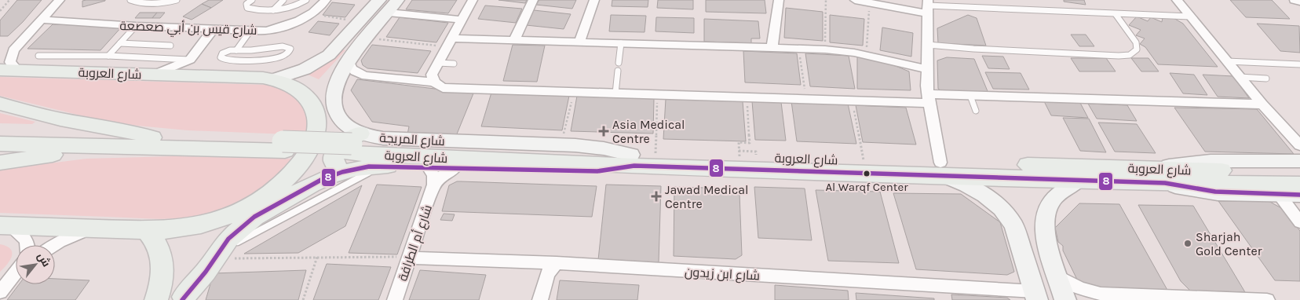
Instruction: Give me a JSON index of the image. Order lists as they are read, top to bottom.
{
  "streets": {
    "main road": ["شارع العروبة", "شارع المريجة"],
    "street": ["شارع قيس بن أبي صعصعة", "شارع أم الطرافة", "شارع ابن زيدون"]
  },
  "crossings": [
    ["شارع العروبة", "شارع المريجة"],
    ["شارع أم الطرافة", "شارع ابن زيدون"]
  ],
  "places": {
    "health": ["Asia Medical Centre", "Jawad Medical Centre"],
    "other": ["Al Warqf Center", "Sharjah Gold Center"]
  },
  "lines": ["transit line 8"],
  "north": "top right"
}
